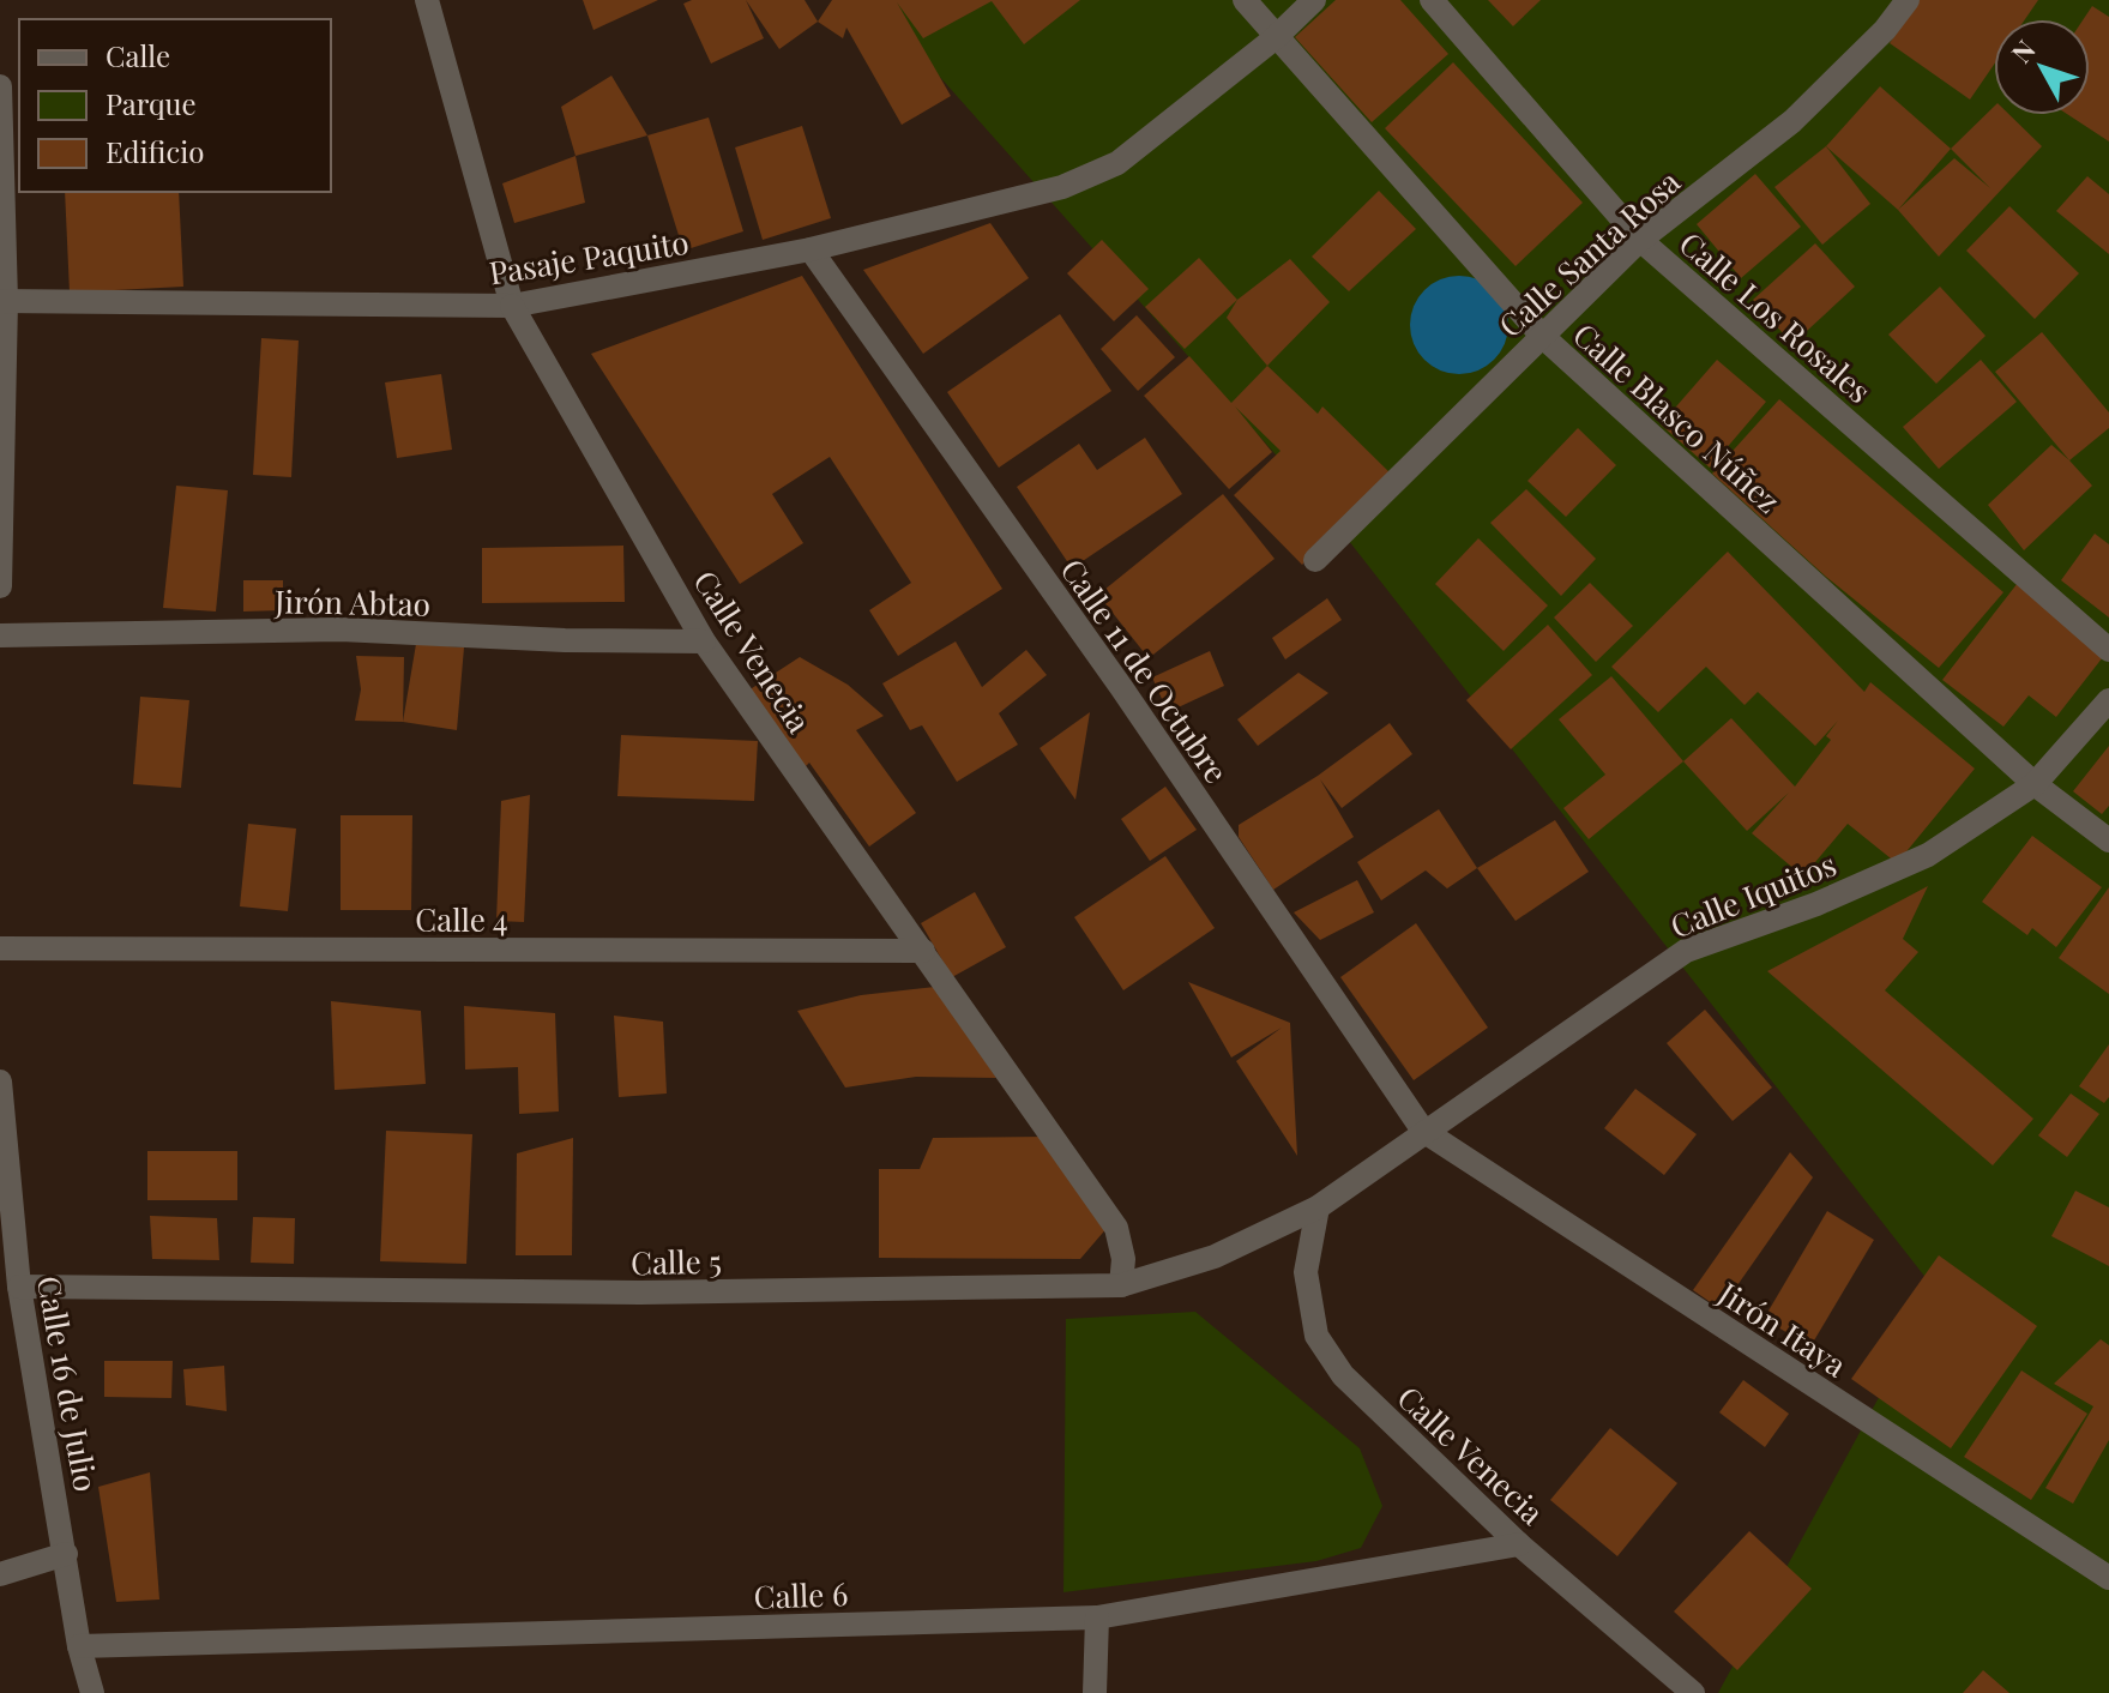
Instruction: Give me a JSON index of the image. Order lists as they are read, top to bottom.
{
  "streets": {
    "street": [
      "Calle Santa Rosa",
      "Pasaje Paquito",
      "Calle Los Rosales",
      "Calle Blasco Núñez",
      "Jirón Abtao",
      "Calle Venecia",
      "Calle 11 de Octubre",
      "Calle Iquitos",
      "Calle 4",
      "Calle 5",
      "Jirón Itaya",
      "Calle 16 de Julio",
      "Calle 6"
    ]
  },
  "crossings": [
    ["Calle Santa Rosa", "Calle Los Rosales"],
    ["Calle Santa Rosa", "Calle Blasco Núñez"],
    ["Pasaje Paquito", "Calle Blasco Núñez"],
    ["Pasaje Paquito", "Calle Venecia"],
    ["Pasaje Paquito", "Calle 11 de Octubre"],
    ["Calle Blasco Núñez", "Calle Iquitos"],
    ["Jirón Abtao", "Calle Venecia"],
    ["Calle Venecia", "Calle Iquitos"],
    ["Calle Venecia", "Calle 4"],
    ["Calle Venecia", "Calle 5"],
    ["Calle Venecia", "Calle 6"],
    ["Calle 11 de Octubre", "Calle Iquitos"],
    ["Calle 11 de Octubre", "Jirón Itaya"],
    ["Calle Iquitos", "Calle 5"],
    ["Calle Iquitos", "Jirón Itaya"],
    ["Calle 5", "Calle 16 de Julio"],
    ["Calle 16 de Julio", "Calle 6"]
  ],
  "legend": ["Calle", "Parque", "Edificio"],
  "north": "top left"
}
